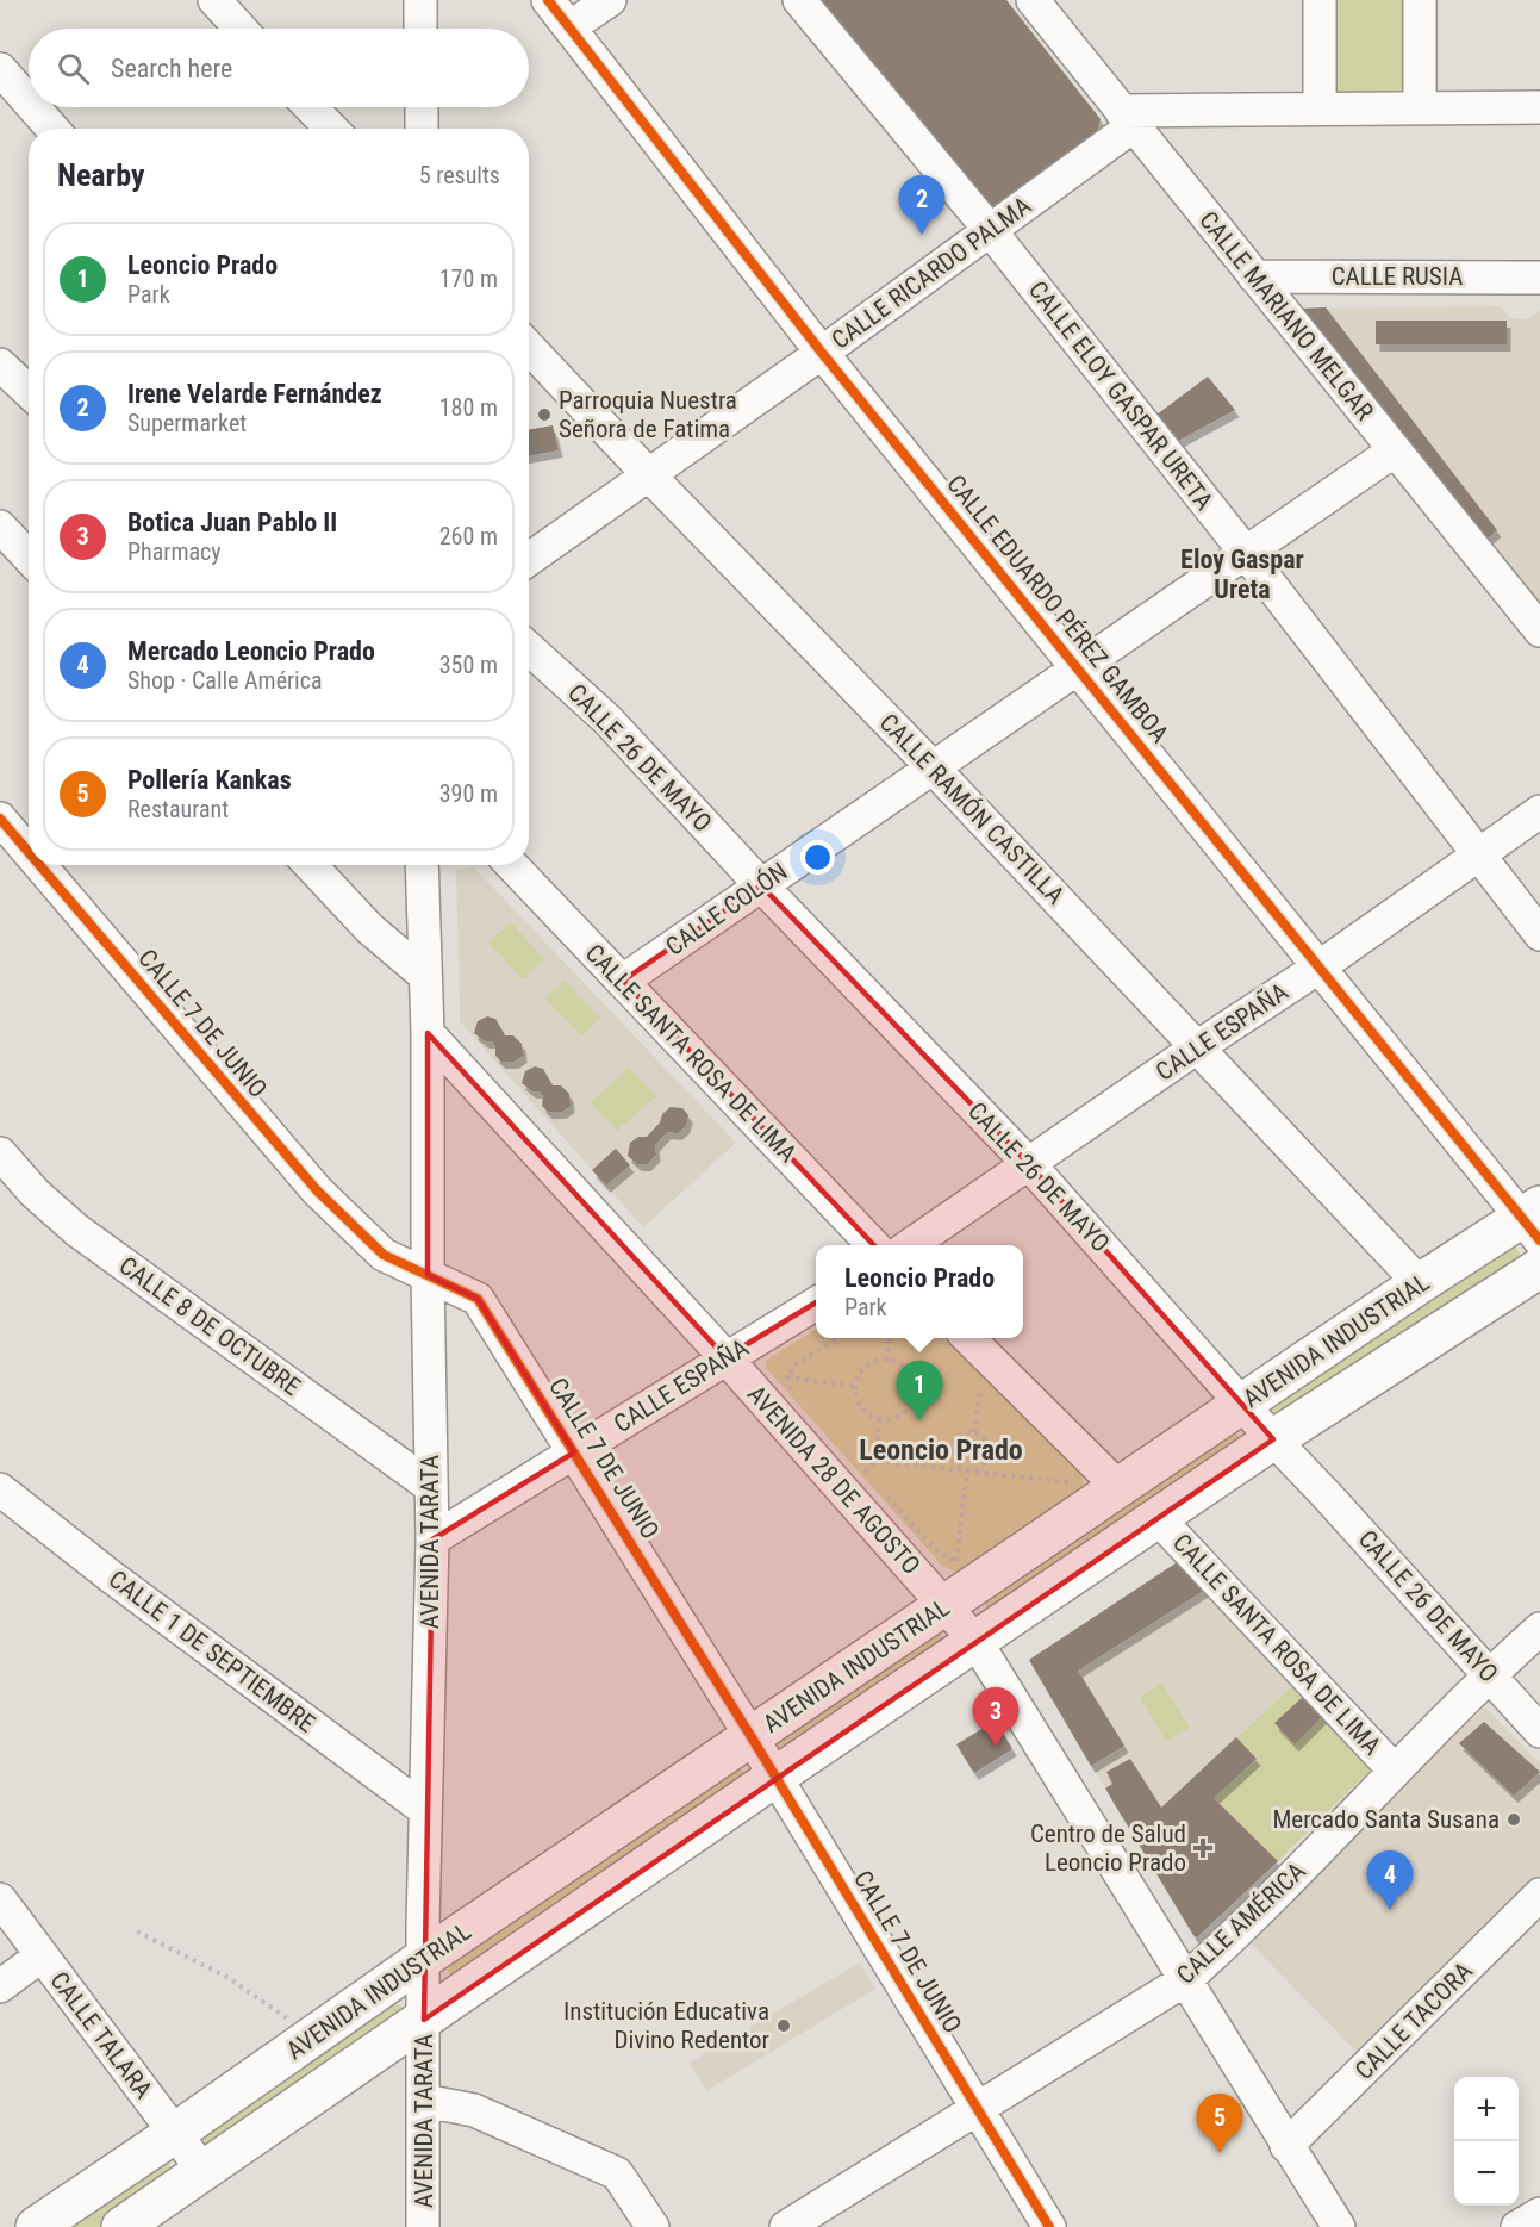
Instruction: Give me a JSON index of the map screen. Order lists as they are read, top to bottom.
{
  "streets": {
    "main road": ["AVENIDA INDUSTRIAL"],
    "street": [
      "CALLE RICARDO PALMA",
      "CALLE RUSIA",
      "CALLE MARIANO MELGAR",
      "CALLE ELOY GASPAR URETA",
      "CALLE EDUARDO PÉREZ GAMBOA",
      "CALLE 26 DE MAYO",
      "CALLE RAMÓN CASTILLA",
      "CALLE COLÓN",
      "CALLE 7 DE JUNIO",
      "CALLE ESPAÑA",
      "CALLE SANTA ROSA DE LIMA",
      "CALLE 8 DE OCTUBRE",
      "AVENIDA 28 DE AGOSTO",
      "AVENIDA TARATA",
      "CALLE 1 DE SEPTIEMBRE",
      "CALLE AMÉRICA",
      "CALLE TACORA",
      "CALLE TALARA"
    ]
  },
  "crossings": [
    ["CALLE RICARDO PALMA", "CALLE MARIANO MELGAR"],
    ["CALLE RICARDO PALMA", "CALLE ELOY GASPAR URETA"],
    ["CALLE RICARDO PALMA", "CALLE EDUARDO PÉREZ GAMBOA"],
    ["CALLE RICARDO PALMA", "CALLE RAMÓN CASTILLA"],
    ["CALLE RUSIA", "CALLE MARIANO MELGAR"],
    ["CALLE MARIANO MELGAR", "CALLE COLÓN"],
    ["CALLE ELOY GASPAR URETA", "CALLE COLÓN"],
    ["CALLE ELOY GASPAR URETA", "CALLE ESPAÑA"],
    ["CALLE EDUARDO PÉREZ GAMBOA", "CALLE COLÓN"],
    ["CALLE EDUARDO PÉREZ GAMBOA", "CALLE ESPAÑA"],
    ["CALLE EDUARDO PÉREZ GAMBOA", "AVENIDA INDUSTRIAL"],
    ["CALLE 26 DE MAYO", "CALLE COLÓN"],
    ["CALLE 26 DE MAYO", "CALLE ESPAÑA"],
    ["CALLE 26 DE MAYO", "AVENIDA INDUSTRIAL"],
    ["CALLE 26 DE MAYO", "CALLE AMÉRICA"],
    ["CALLE RAMÓN CASTILLA", "CALLE COLÓN"],
    ["CALLE RAMÓN CASTILLA", "CALLE ESPAÑA"],
    ["CALLE RAMÓN CASTILLA", "AVENIDA INDUSTRIAL"],
    ["CALLE COLÓN", "CALLE SANTA ROSA DE LIMA"],
    ["CALLE 7 DE JUNIO", "CALLE ESPAÑA"],
    ["CALLE 7 DE JUNIO", "AVENIDA INDUSTRIAL"],
    ["CALLE 7 DE JUNIO", "AVENIDA TARATA"],
    ["CALLE 7 DE JUNIO", "CALLE AMÉRICA"],
    ["CALLE ESPAÑA", "AVENIDA 28 DE AGOSTO"],
    ["CALLE ESPAÑA", "AVENIDA TARATA"],
    ["CALLE SANTA ROSA DE LIMA", "AVENIDA INDUSTRIAL"],
    ["CALLE SANTA ROSA DE LIMA", "CALLE AMÉRICA"],
    ["CALLE 8 DE OCTUBRE", "AVENIDA TARATA"],
    ["AVENIDA INDUSTRIAL", "AVENIDA 28 DE AGOSTO"],
    ["AVENIDA INDUSTRIAL", "AVENIDA TARATA"],
    ["AVENIDA INDUSTRIAL", "CALLE TALARA"],
    ["AVENIDA 28 DE AGOSTO", "AVENIDA TARATA"],
    ["AVENIDA 28 DE AGOSTO", "CALLE AMÉRICA"],
    ["AVENIDA 28 DE AGOSTO", "CALLE TACORA"],
    ["AVENIDA TARATA", "CALLE 1 DE SEPTIEMBRE"]
  ],
  "districts": ["Eloy Gaspar Ureta", "Leoncio Prado"],
  "places": {
    "other": ["Parroquia Nuestra Señora de Fatima", "Mercado Santa Susana", "Institución Educativa Divino Redentor"],
    "health": ["Centro de Salud Leoncio Prado"]
  },
  "page": {
    "search": "Search here",
    "heading": ["Nearby", "5 results"],
    "pins": [
      "2",
      "1",
      "3",
      "4",
      "5"
    ],
    "list": [
      {
        "mark": "1",
        "name": "Leoncio Prado",
        "note": "Park",
        "value": "170 m"
      },
      {
        "mark": "2",
        "name": "Irene Velarde Fernández",
        "note": "Supermarket",
        "value": "180 m"
      },
      {
        "mark": "3",
        "name": "Botica Juan Pablo II",
        "note": "Pharmacy",
        "value": "260 m"
      },
      {
        "mark": "4",
        "name": "Mercado Leoncio Prado",
        "note": "Shop · Calle América",
        "value": "350 m"
      },
      {
        "mark": "5",
        "name": "Pollería Kankas",
        "note": "Restaurant",
        "value": "390 m"
      }
    ],
    "popup": ["Leoncio Prado", "Park"],
    "map_buttons": ["+", "−"]
  }
}
